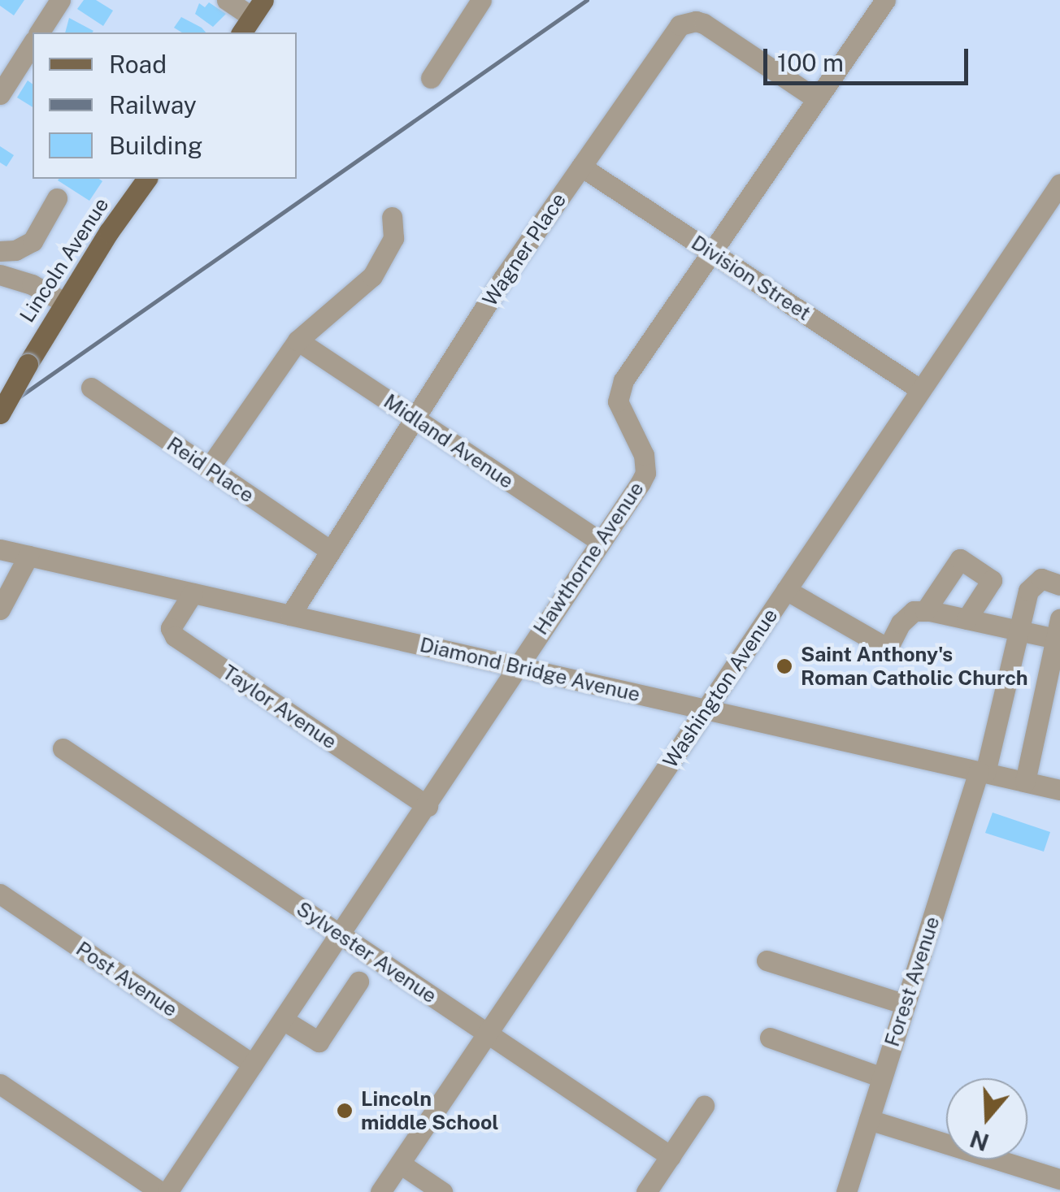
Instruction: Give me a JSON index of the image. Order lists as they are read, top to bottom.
{
  "streets": {
    "main road": ["Lincoln Avenue"],
    "street": [
      "Wagner Place",
      "Division Street",
      "Midland Avenue",
      "Reid Place",
      "Hawthorne Avenue",
      "Diamond Bridge Avenue",
      "Washington Avenue",
      "Taylor Avenue",
      "Sylvester Avenue",
      "Post Avenue",
      "Forest Avenue"
    ]
  },
  "crossings": [
    ["Wagner Place", "Division Street"],
    ["Wagner Place", "Midland Avenue"],
    ["Wagner Place", "Reid Place"],
    ["Wagner Place", "Hawthorne Avenue"],
    ["Wagner Place", "Diamond Bridge Avenue"],
    ["Division Street", "Hawthorne Avenue"],
    ["Division Street", "Washington Avenue"],
    ["Midland Avenue", "Hawthorne Avenue"],
    ["Hawthorne Avenue", "Diamond Bridge Avenue"],
    ["Hawthorne Avenue", "Taylor Avenue"],
    ["Hawthorne Avenue", "Sylvester Avenue"],
    ["Hawthorne Avenue", "Post Avenue"],
    ["Diamond Bridge Avenue", "Washington Avenue"],
    ["Diamond Bridge Avenue", "Taylor Avenue"],
    ["Diamond Bridge Avenue", "Forest Avenue"],
    ["Washington Avenue", "Sylvester Avenue"]
  ],
  "places": ["Saint Anthony's Roman Catholic Church", "Lincoln middle School"],
  "legend": ["Road", "Railway", "Building"],
  "scale_bar": "100 m",
  "north": "bottom"
}
